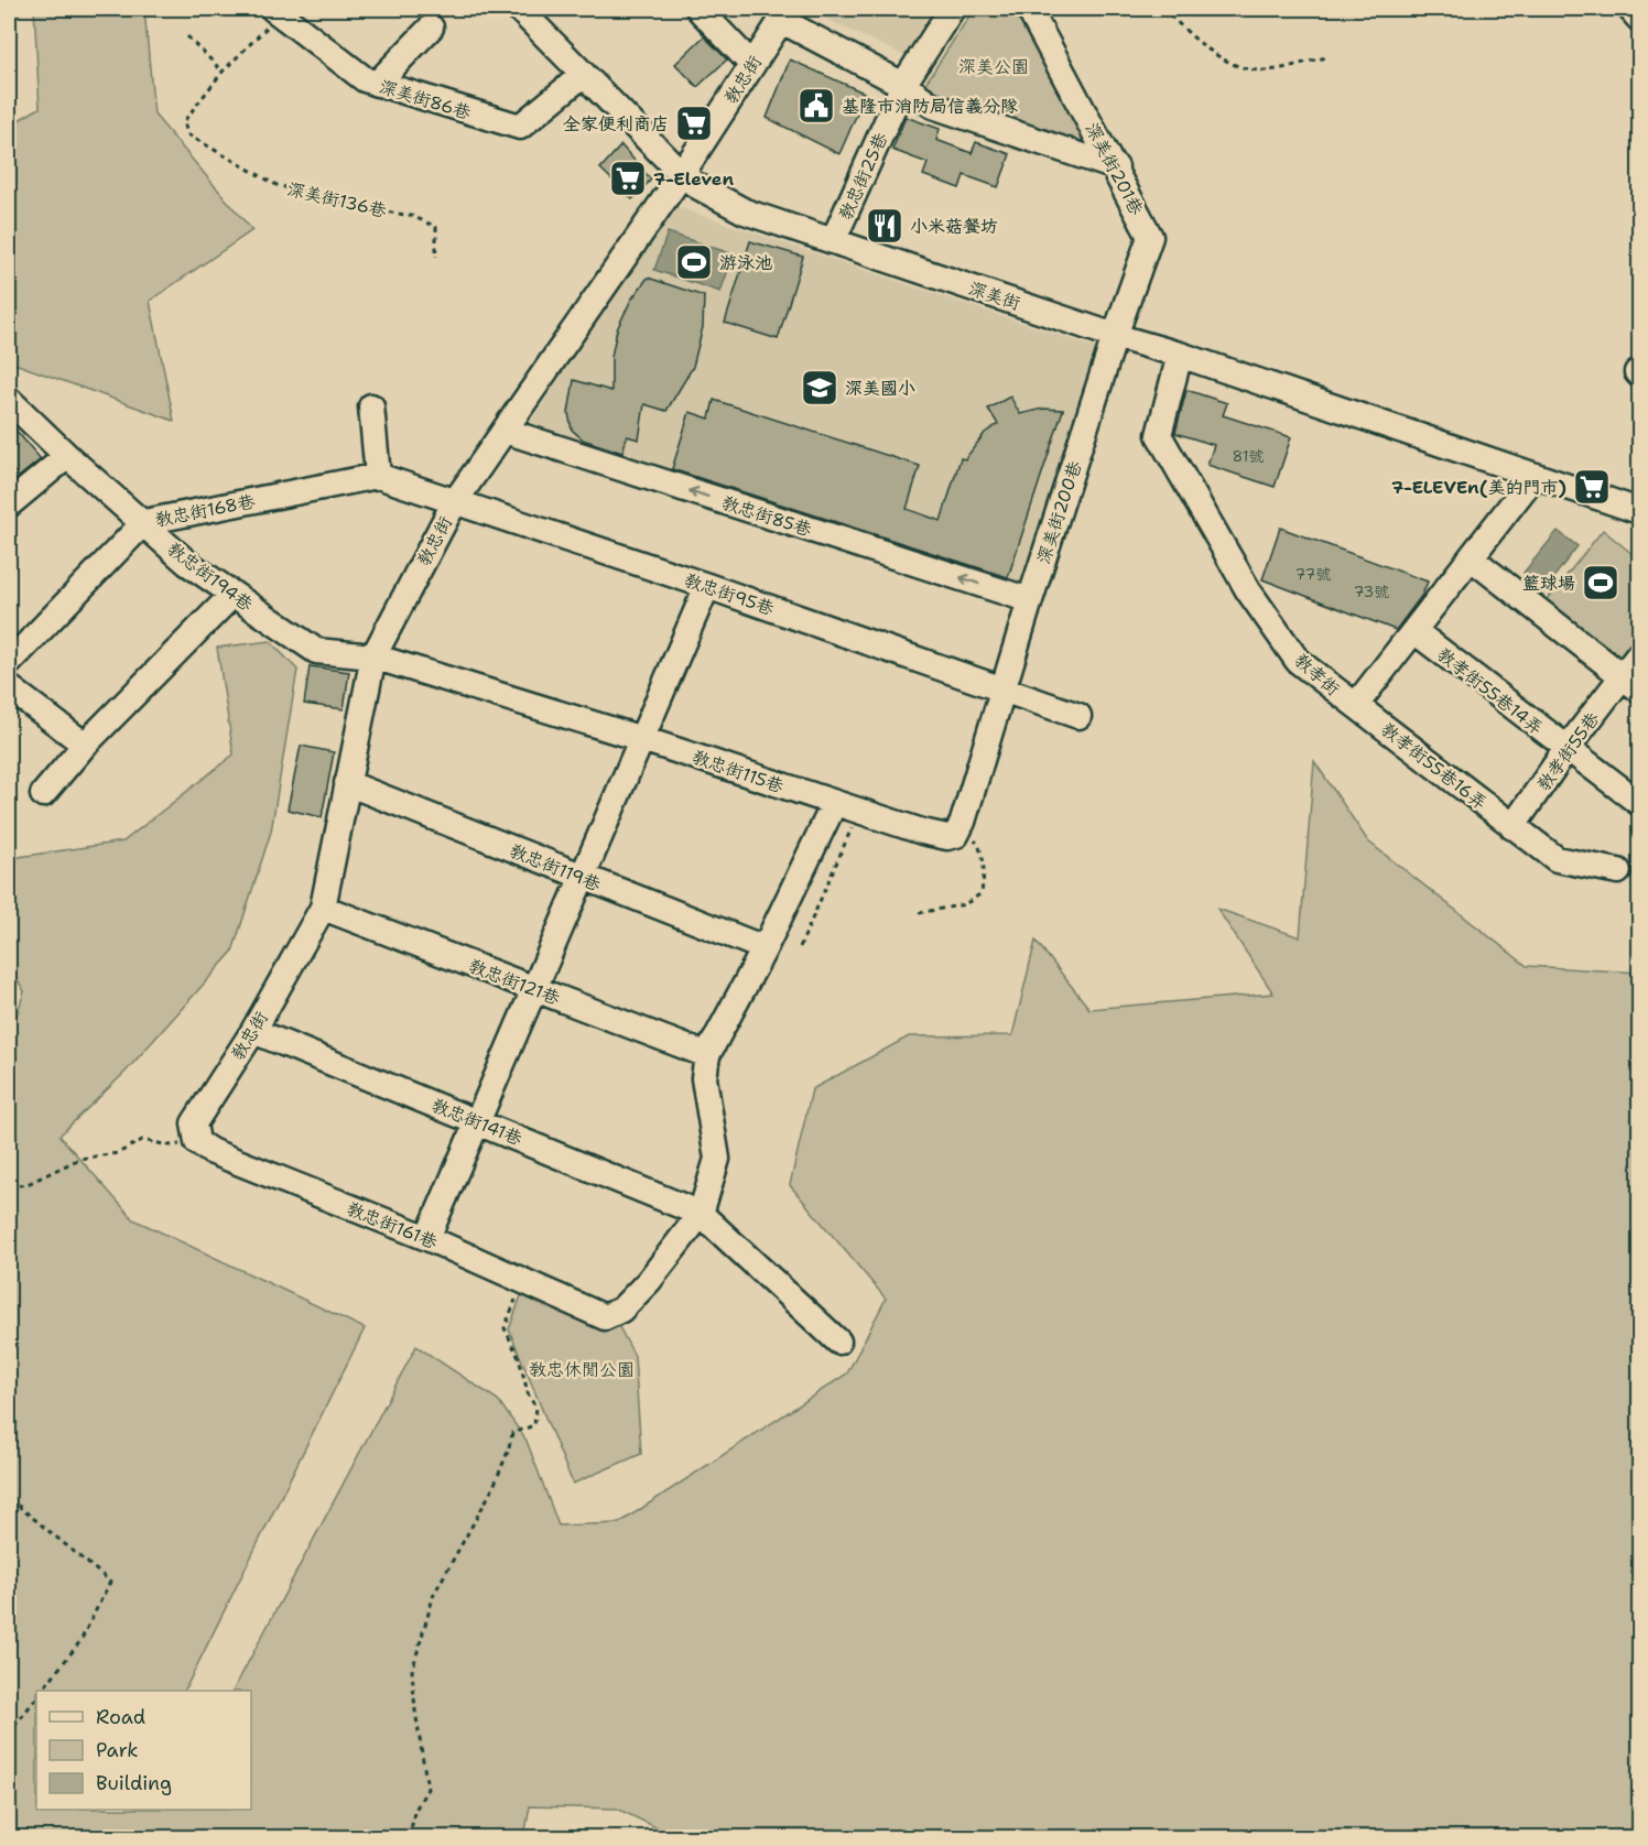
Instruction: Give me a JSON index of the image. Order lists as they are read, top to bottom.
{
  "streets": {
    "street": [
      "教忠街",
      "深美街86巷",
      "深美街201巷",
      "教忠街25巷",
      "深美街",
      "教忠街168巷",
      "深美街200巷",
      "教忠街85巷",
      "教忠街194巷",
      "教忠街95巷",
      "教孝街",
      "教孝街55巷14弄",
      "教孝街55巷",
      "教孝街55巷16弄",
      "教忠街115巷",
      "教忠街119巷",
      "教忠街121巷",
      "教忠街141巷",
      "教忠街161巷"
    ],
    "path": ["深美街136巷"]
  },
  "crossings": [
    ["教忠街", "深美街"],
    ["教忠街", "教忠街85巷"],
    ["教忠街", "教忠街194巷"],
    ["教忠街", "教忠街95巷"],
    ["教忠街", "教忠街115巷"],
    ["教忠街", "教忠街119巷"],
    ["教忠街", "教忠街121巷"],
    ["教忠街", "教忠街141巷"],
    ["教忠街", "教忠街161巷"],
    ["深美街86巷", "深美街136巷"],
    ["深美街86巷", "深美街"],
    ["深美街201巷", "深美街"],
    ["深美街201巷", "深美街200巷"],
    ["教忠街25巷", "深美街"],
    ["深美街", "深美街200巷"],
    ["深美街", "教孝街"],
    ["教忠街168巷", "教忠街194巷"],
    ["深美街200巷", "教忠街85巷"],
    ["深美街200巷", "教忠街95巷"],
    ["教忠街194巷", "教忠街115巷"],
    ["教孝街", "教孝街55巷14弄"],
    ["教孝街", "教孝街55巷16弄"],
    ["教孝街55巷14弄", "教孝街55巷"],
    ["教孝街55巷", "教孝街55巷16弄"],
    ["教忠街141巷", "教忠街161巷"]
  ],
  "one_way": ["教忠街85巷"],
  "parks": ["深美公園", "教忠休閒公園"],
  "places": {
    "public building": ["基隆市消防局信義分隊"],
    "supermarket": ["全家便利商店", "7-Eleven", "7-ELEVEn(美的門市)"],
    "restaurant": ["小米菇餐坊"],
    "sports": ["游泳池", "籃球場"],
    "school or university": ["深美國小"]
  },
  "house_numbers": ["81號", "77號", "73號"],
  "legend": ["Road", "Park", "Building"]
}
